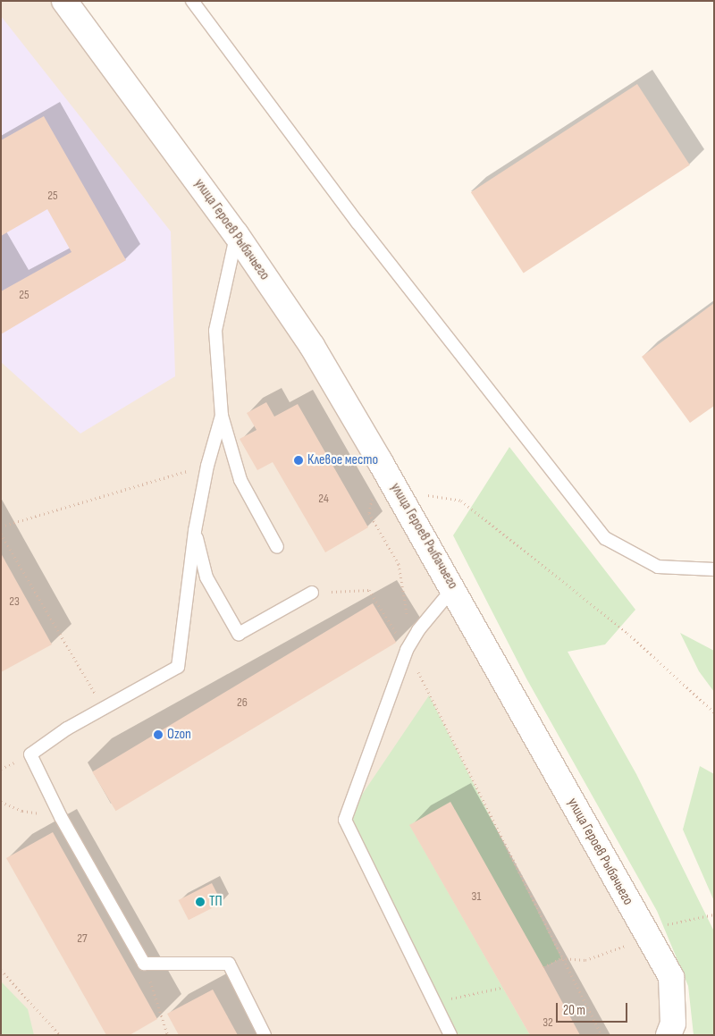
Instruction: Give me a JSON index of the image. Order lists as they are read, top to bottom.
{
  "streets": {
    "street": ["улица Героев Рыбачьего"]
  },
  "places": ["Клевое место", "Ozon", "ТП"],
  "house_numbers": [
    "25",
    "25",
    "24",
    "23",
    "26",
    "31",
    "27",
    "32"
  ],
  "scale_bar": "20 m"
}
